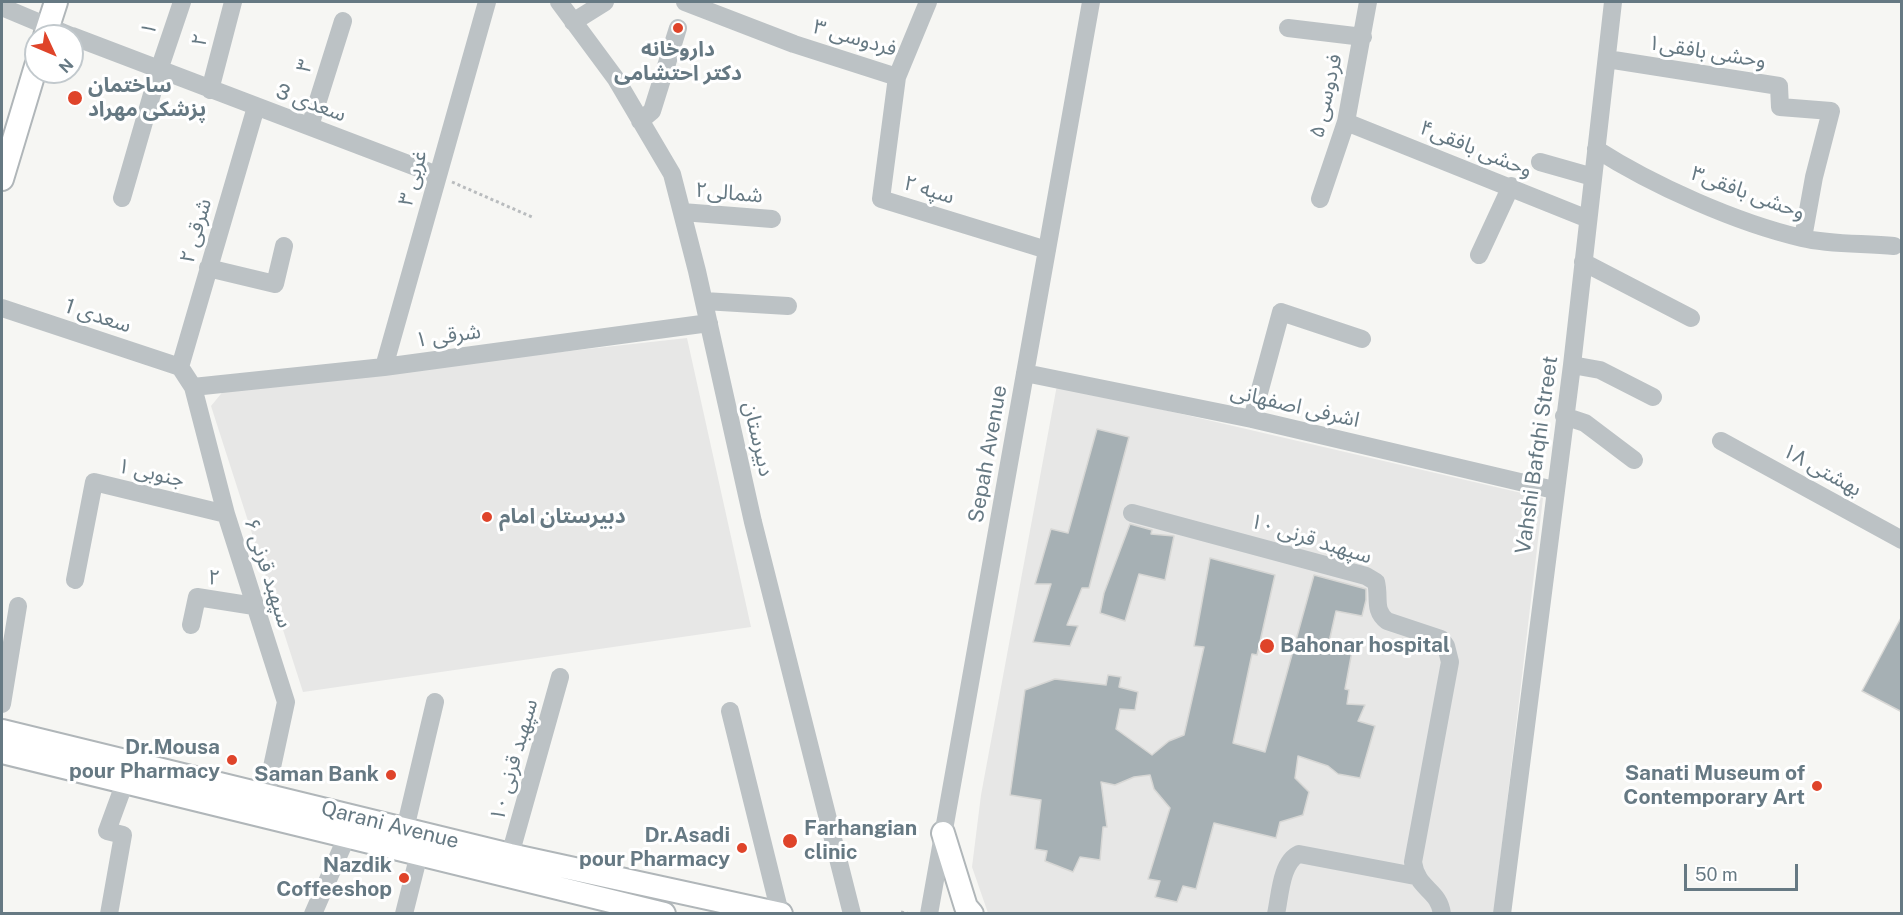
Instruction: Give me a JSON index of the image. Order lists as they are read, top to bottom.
{
  "streets": {
    "main road": ["Qarani Avenue"],
    "street": [
      "۱",
      "فردوسی ۳",
      "۲",
      "وحشی بافقی۱",
      "۳",
      "فردوسی ۵",
      "سعدی 3",
      "وحشی بافقی۴",
      "۳ غربی",
      "سپه ۲",
      "شمالی۲",
      "وحشی بافقی۳",
      "شرقی ۲",
      "سعدی 1",
      "شرقی ۱",
      "اشرفی اصفهانی",
      "دبیرستان",
      "Sepah Avenue",
      "Vahshi Bafqhi Street",
      "بهشتی ۱۸",
      "۱ جنوبی",
      "سپهبد قرنی ۱۰",
      "سپهبد قرنی ۶"
    ]
  },
  "crossings": [
    ["۱", "سعدی 3"],
    ["فردوسی ۳", "سپه ۲"],
    ["۲", "سعدی 3"],
    ["۲", "سپهبد قرنی ۶"],
    ["وحشی بافقی۱", "وحشی بافقی۳"],
    ["وحشی بافقی۱", "Vahshi Bafqhi Street"],
    ["۳", "سعدی 3"],
    ["فردوسی ۵", "وحشی بافقی۴"],
    ["سعدی 3", "۳ غربی"],
    ["سعدی 3", "شرقی ۲"],
    ["وحشی بافقی۴", "Vahshi Bafqhi Street"],
    ["۳ غربی", "شرقی ۱"],
    ["سپه ۲", "Sepah Avenue"],
    ["شمالی۲", "دبیرستان"],
    ["وحشی بافقی۳", "Vahshi Bafqhi Street"],
    ["شرقی ۲", "سعدی 1"],
    ["شرقی ۲", "سپهبد قرنی ۶"],
    ["سعدی 1", "سپهبد قرنی ۶"],
    ["شرقی ۱", "دبیرستان"],
    ["شرقی ۱", "سپهبد قرنی ۶"],
    ["اشرفی اصفهانی", "Sepah Avenue"],
    ["اشرفی اصفهانی", "Vahshi Bafqhi Street"],
    ["۱ جنوبی", "سپهبد قرنی ۶"],
    ["سپهبد قرنی ۱۰", "Qarani Avenue"],
    ["سپهبد قرنی ۶", "Qarani Avenue"]
  ],
  "places": [
    "داروخانه دکتر احتشامی",
    "ساختمان پزشکی مهراد",
    "دبیرستان امام",
    "Bahonar hospital",
    "Dr.Mousa pour Pharmacy",
    "Saman Bank",
    "Sanati Museum of Contemporary Art",
    "Farhangian clinic",
    "Dr.Asadi pour Pharmacy",
    "Nazdik Coffeeshop"
  ],
  "scale_bar": "50 m",
  "north": "bottom right"
}
